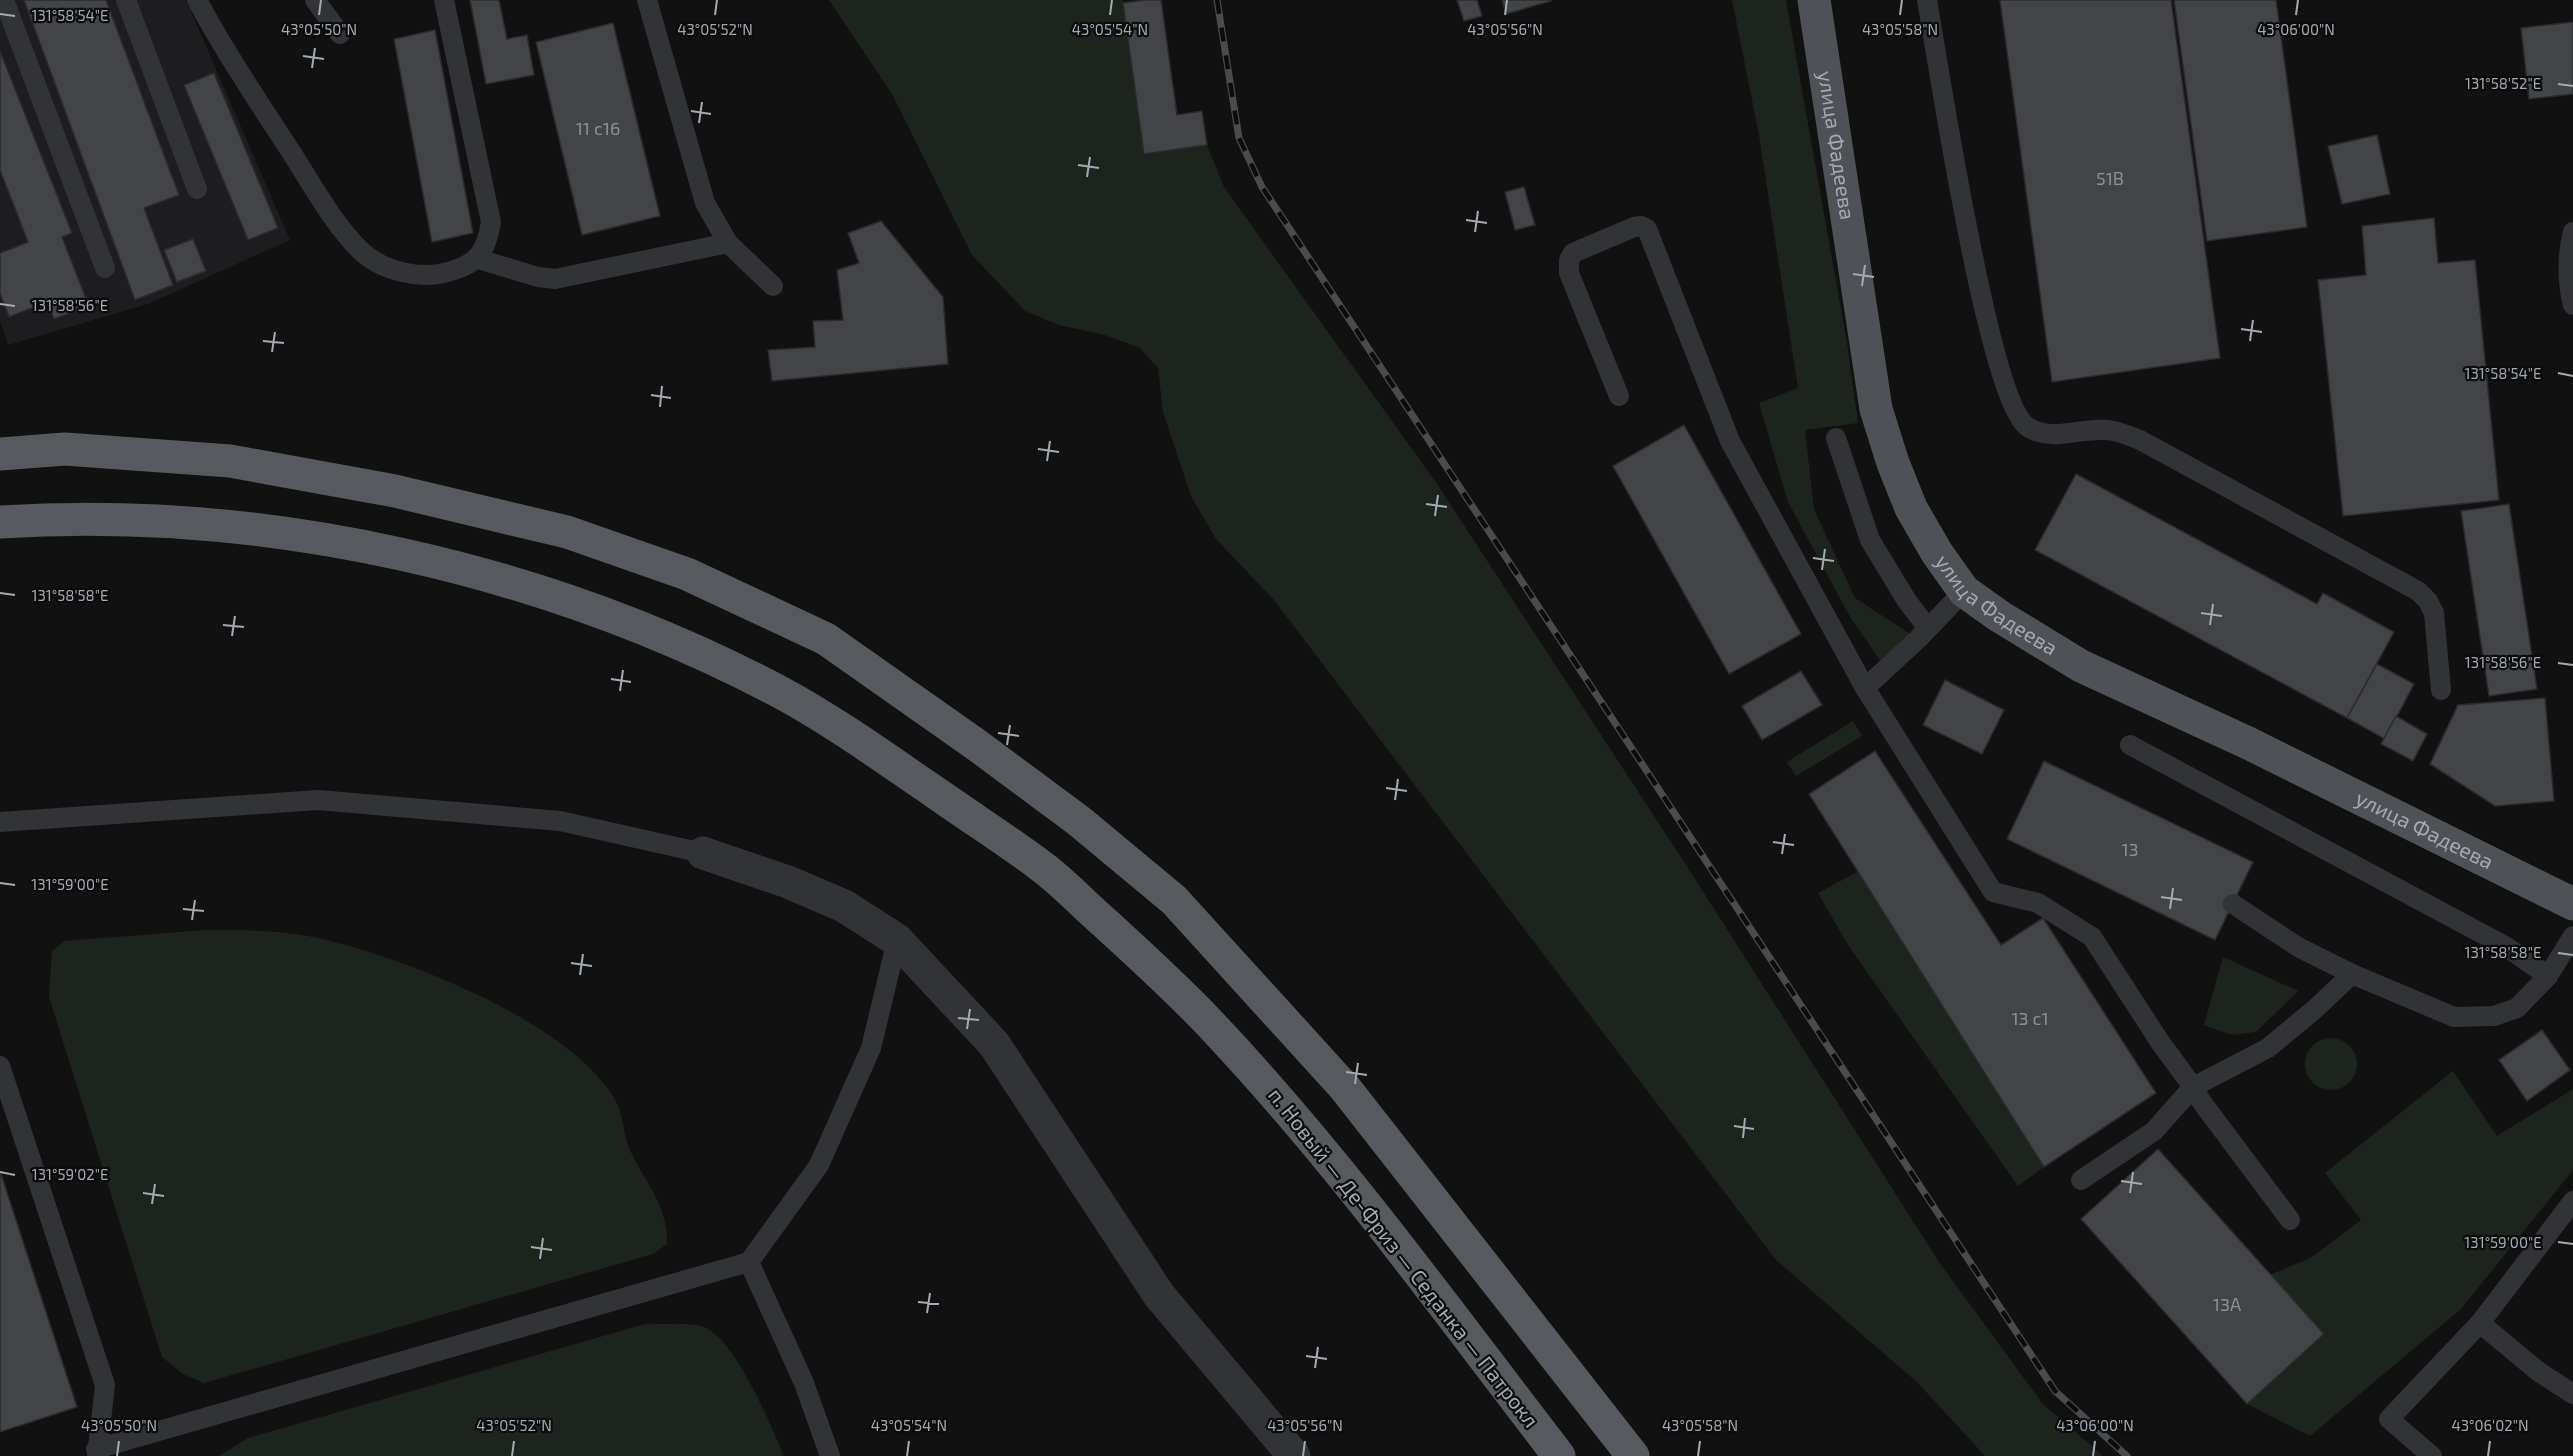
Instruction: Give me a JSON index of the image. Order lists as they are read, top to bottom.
{
  "streets": {
    "highway": ["п. Новый — Де-Фриз — Седанка — Патрокл"],
    "main road": ["улица Фадеева"]
  },
  "house_numbers": [
    "11 с16",
    "51В",
    "13",
    "13 с1",
    "13А"
  ],
  "coordinates": [
    "131°58'54\"E",
    "43°05'50\"N",
    "43°05'52\"N",
    "43°05'54\"N",
    "43°05'56\"N",
    "43°05'58\"N",
    "43°06'00\"N",
    "131°58'52\"E",
    "131°58'56\"E",
    "131°58'58\"E",
    "131°59'00\"E",
    "131°59'02\"E",
    "43°06'02\"N"
  ]
}
